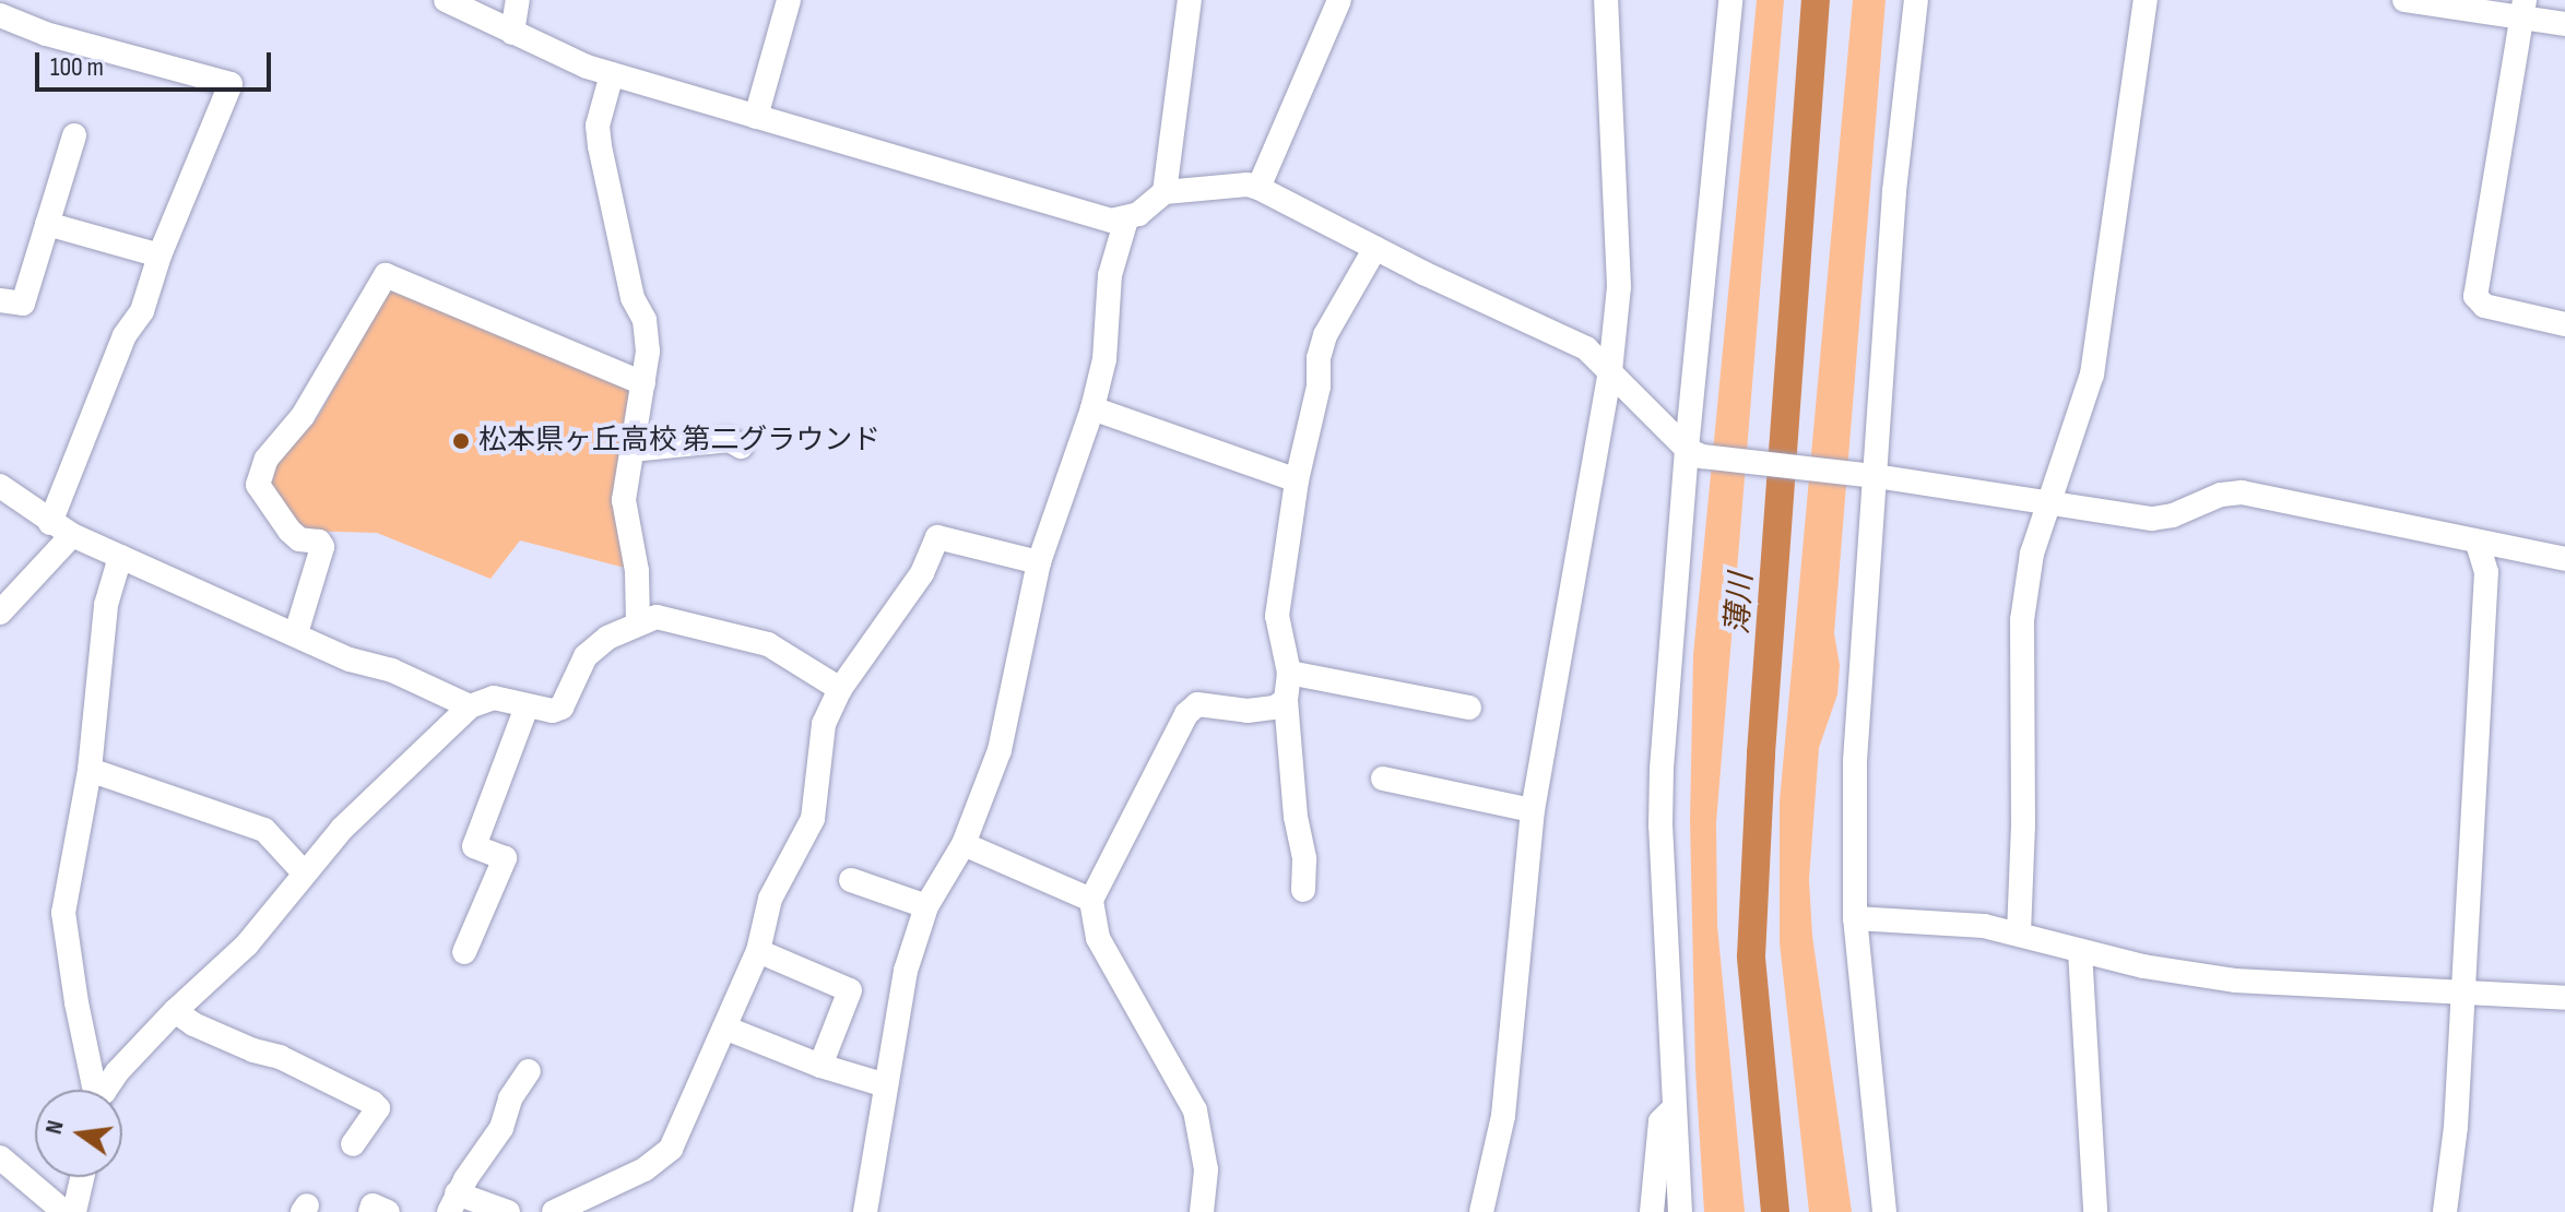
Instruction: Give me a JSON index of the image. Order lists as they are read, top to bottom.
{
  "water": ["薄川"],
  "places": ["松本県ヶ丘高校 第二グラウンド"],
  "scale_bar": "100 m",
  "north": "left"
}
